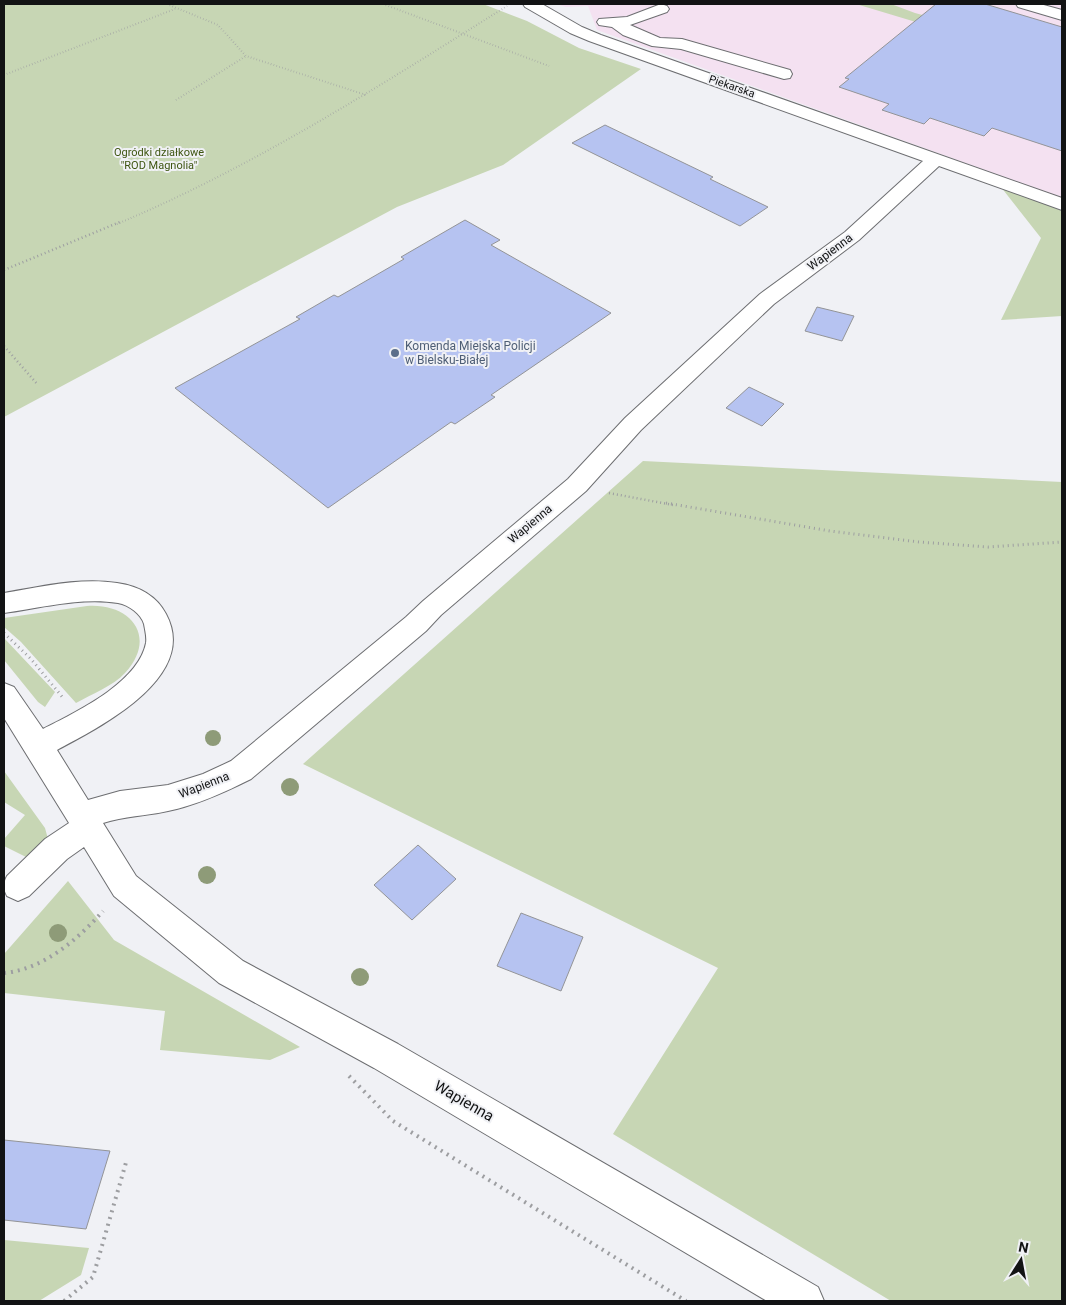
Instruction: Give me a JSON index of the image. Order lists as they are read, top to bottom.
{
  "streets": {
    "street": ["Piekarska", "Wapienna"]
  },
  "crossings": [
    ["Piekarska", "Wapienna"]
  ],
  "parks": ["Ogródki działkowe \"ROD Magnolia\""],
  "places": ["Komenda Miejska Policji w Bielsku-Białej"],
  "north": "top"
}
